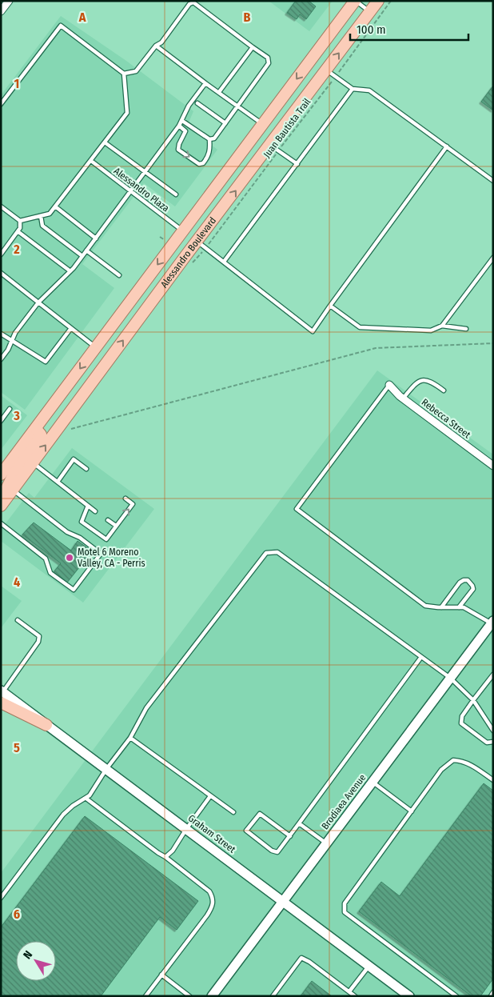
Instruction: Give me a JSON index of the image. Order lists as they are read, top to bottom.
{
  "streets": {
    "main road": ["Alessandro Boulevard"],
    "street": ["Rebecca Street", "Brodiaea Avenue", "Graham Street"],
    "lane": ["Alessandro Plaza"],
    "path": ["Juan Bautista Trail"]
  },
  "crossings": [
    ["Juan Bautista Trail", "Alessandro Boulevard"],
    ["Alessandro Plaza", "Alessandro Boulevard"],
    ["Brodiaea Avenue", "Graham Street"]
  ],
  "places": ["Motel 6 Moreno Valley, CA - Perris"],
  "scale_bar": "100 m",
  "north": "top left",
  "grid": {
    "columns": ["A", "B"],
    "rows": [
      "1",
      "2",
      "3",
      "4",
      "5",
      "6"
    ]
  }
}
